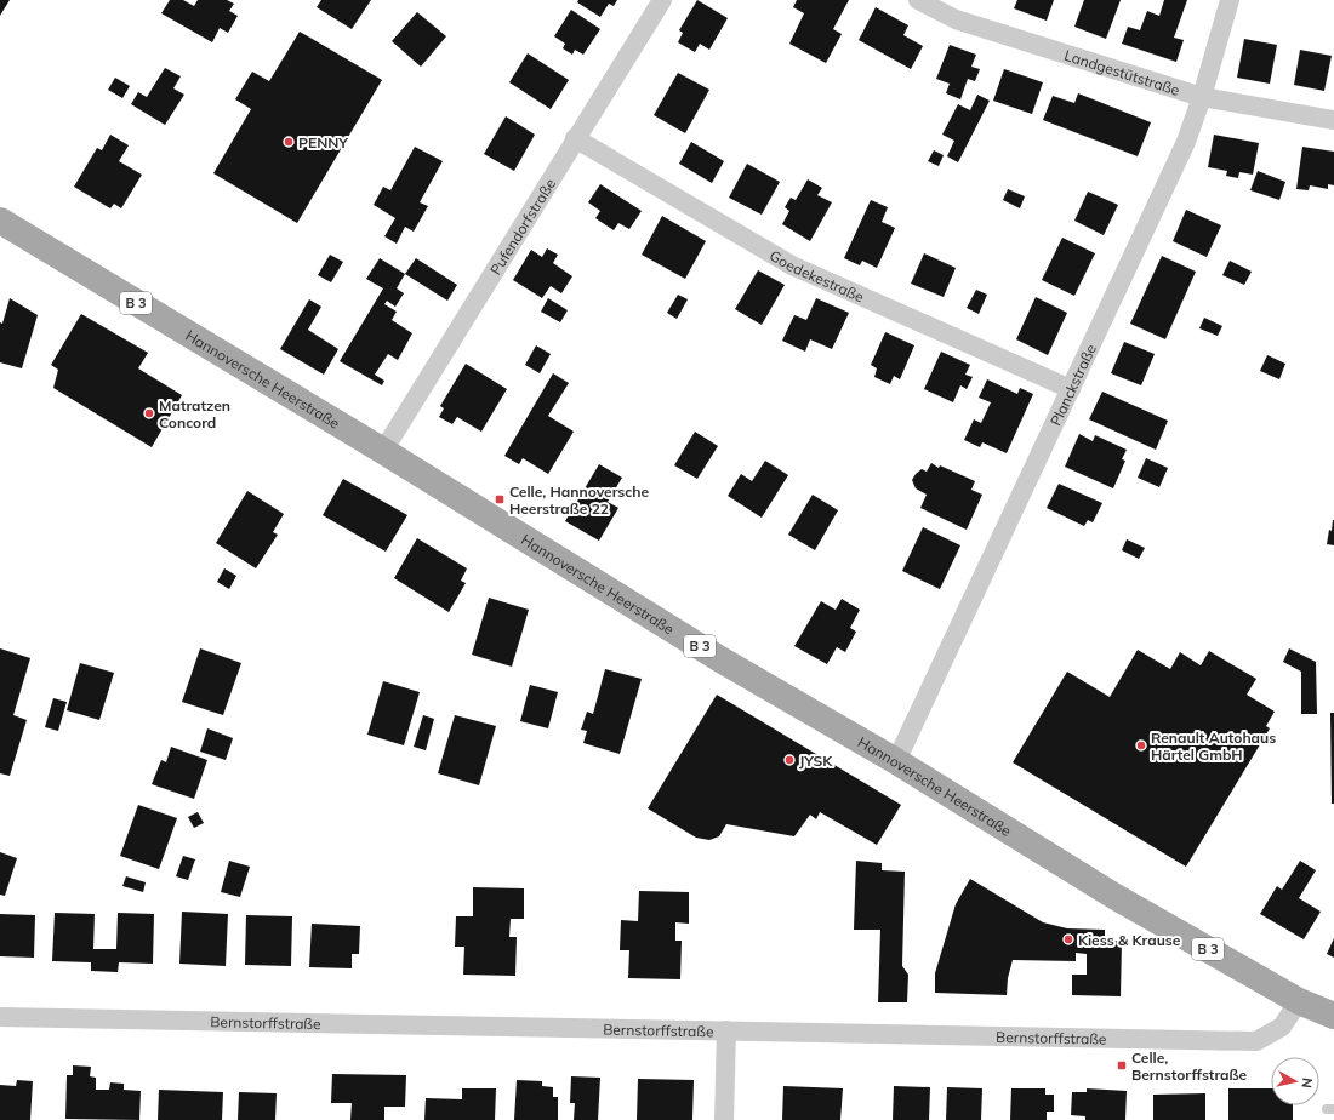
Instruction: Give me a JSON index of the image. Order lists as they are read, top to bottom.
{
  "streets": {
    "main road": ["B 3", "Hannoversche Heerstraße"],
    "street": [
      "Landgestütstraße",
      "Pufendorfstraße",
      "Goedekestraße",
      "Planckstraße",
      "Bernstorffstraße"
    ]
  },
  "crossings": [
    ["Landgestütstraße", "Planckstraße"],
    ["Pufendorfstraße", "Goedekestraße"],
    ["Pufendorfstraße", "Hannoversche Heerstraße"],
    ["Goedekestraße", "Planckstraße"],
    ["B 3", "Hannoversche Heerstraße"],
    ["B 3", "Bernstorffstraße"],
    ["Hannoversche Heerstraße", "Planckstraße"],
    ["Hannoversche Heerstraße", "Bernstorffstraße"]
  ],
  "places": {
    "other": [
      "PENNY",
      "Matratzen Concord",
      "Renault Autohaus Härtel GmbH",
      "JYSK",
      "Kiess & Krause"
    ],
    "transit": ["Celle, Hannoversche Heerstraße 22", "Celle, Bernstorffstraße"]
  },
  "north": "right"
}
